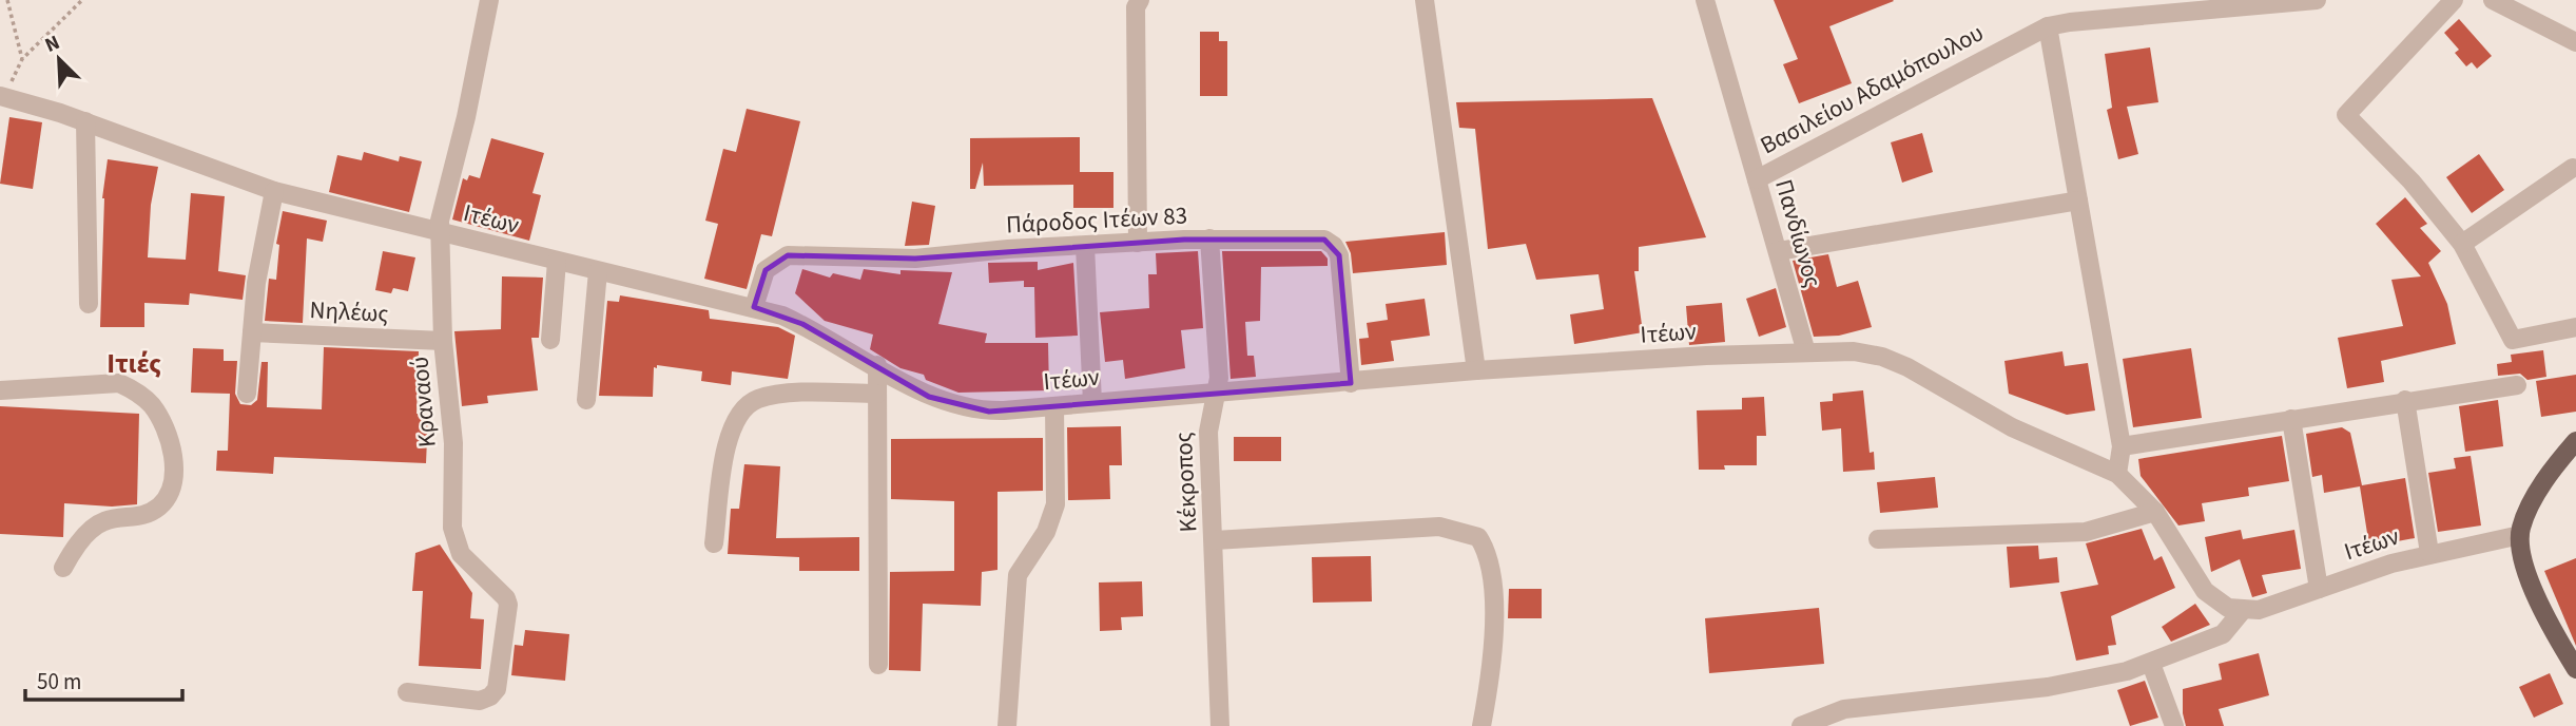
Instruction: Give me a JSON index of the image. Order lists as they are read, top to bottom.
{
  "streets": {
    "street": [
      "Βασιλείου Αδαμόπουλου",
      "Ιτέων",
      "Πάροδος Ιτέων 83",
      "Πανδίωνος",
      "Νηλέως",
      "Κραναού",
      "Κέκροπος"
    ]
  },
  "crossings": [
    ["Βασιλείου Αδαμόπουλου", "Πανδίωνος"],
    ["Ιτέων", "Πάροδος Ιτέων 83"],
    ["Ιτέων", "Πανδίωνος"],
    ["Ιτέων", "Κραναού"],
    ["Ιτέων", "Κέκροπος"],
    ["Πάροδος Ιτέων 83", "Κέκροπος"],
    ["Νηλέως", "Κραναού"]
  ],
  "districts": ["Ιτιές"],
  "scale_bar": "50 m",
  "north": "top left"
}
